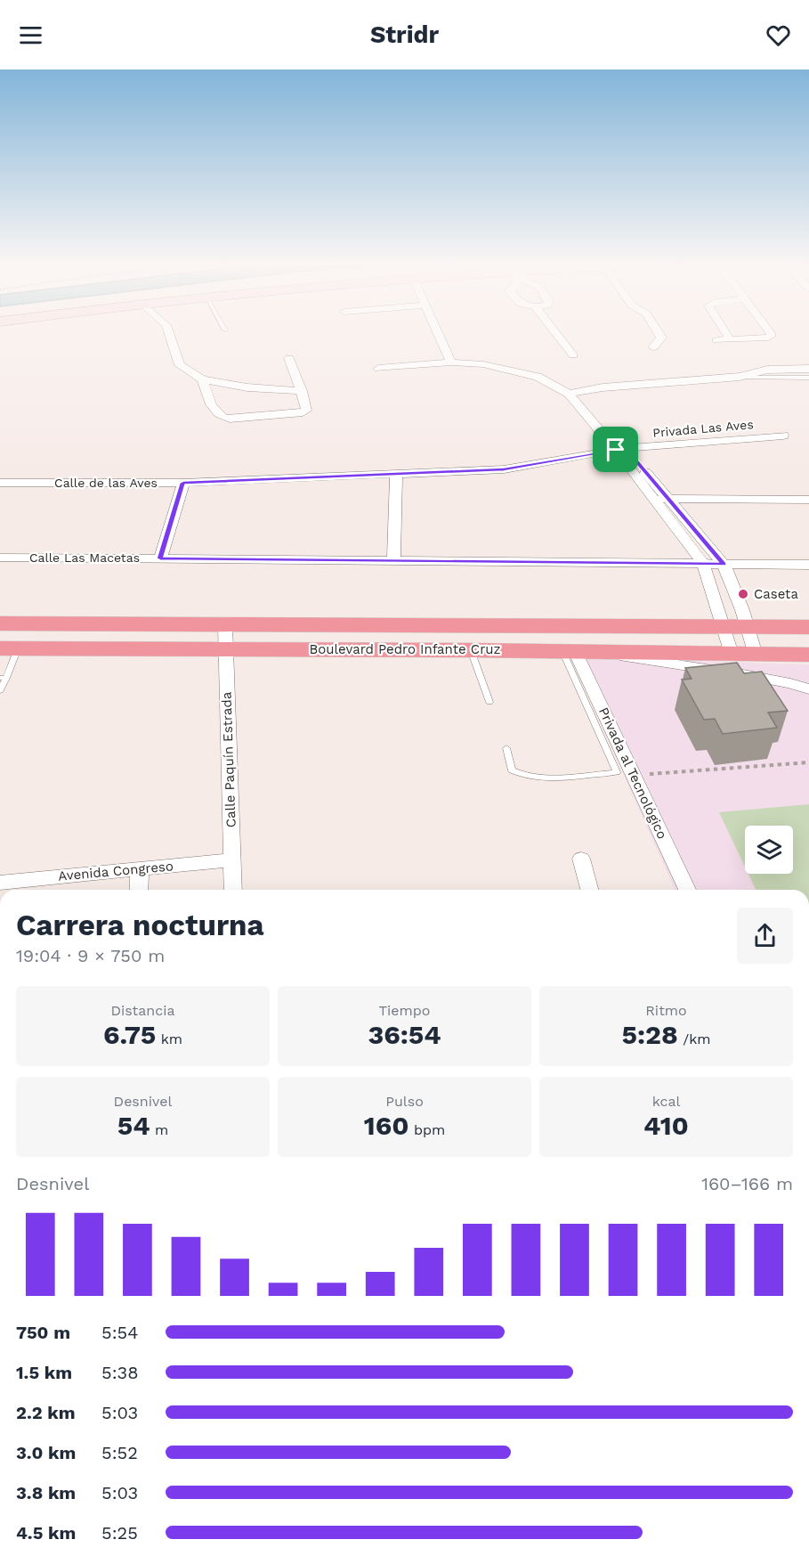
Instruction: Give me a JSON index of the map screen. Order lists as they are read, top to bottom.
{
  "streets": {
    "highway": ["Boulevard Pedro Infante Cruz"],
    "street": [
      "Privada Las Aves",
      "Calle de las Aves",
      "Calle Las Macetas",
      "Calle Paquín Estrada",
      "Privada al Tecnológico",
      "Avenida Congreso"
    ]
  },
  "crossings": [
    ["Privada Las Aves", "Calle de las Aves"],
    ["Boulevard Pedro Infante Cruz", "Calle Paquín Estrada"],
    ["Boulevard Pedro Infante Cruz", "Privada al Tecnológico"],
    ["Calle Paquín Estrada", "Avenida Congreso"]
  ],
  "places": ["Caseta"],
  "page": {
    "header": "Stridr",
    "heading": ["Carrera nocturna", "19:04 · 9 × 750 m"],
    "stats": [
      ["Distancia", "6.75 km"],
      ["Tiempo", "36:54"],
      ["Ritmo", "5:28 /km"],
      ["Desnivel", "54 m"],
      ["Pulso", "160 bpm"],
      ["kcal", "410"]
    ],
    "chart": ["Desnivel", "160–166 m"],
    "list": [
      {
        "name": "750 m",
        "note": "5:54"
      },
      {
        "name": "1.5 km",
        "note": "5:38"
      },
      {
        "name": "2.2 km",
        "note": "5:03"
      },
      {
        "name": "3.0 km",
        "note": "5:52"
      },
      {
        "name": "3.8 km",
        "note": "5:03"
      },
      {
        "name": "4.5 km",
        "note": "5:25"
      }
    ]
  }
}
